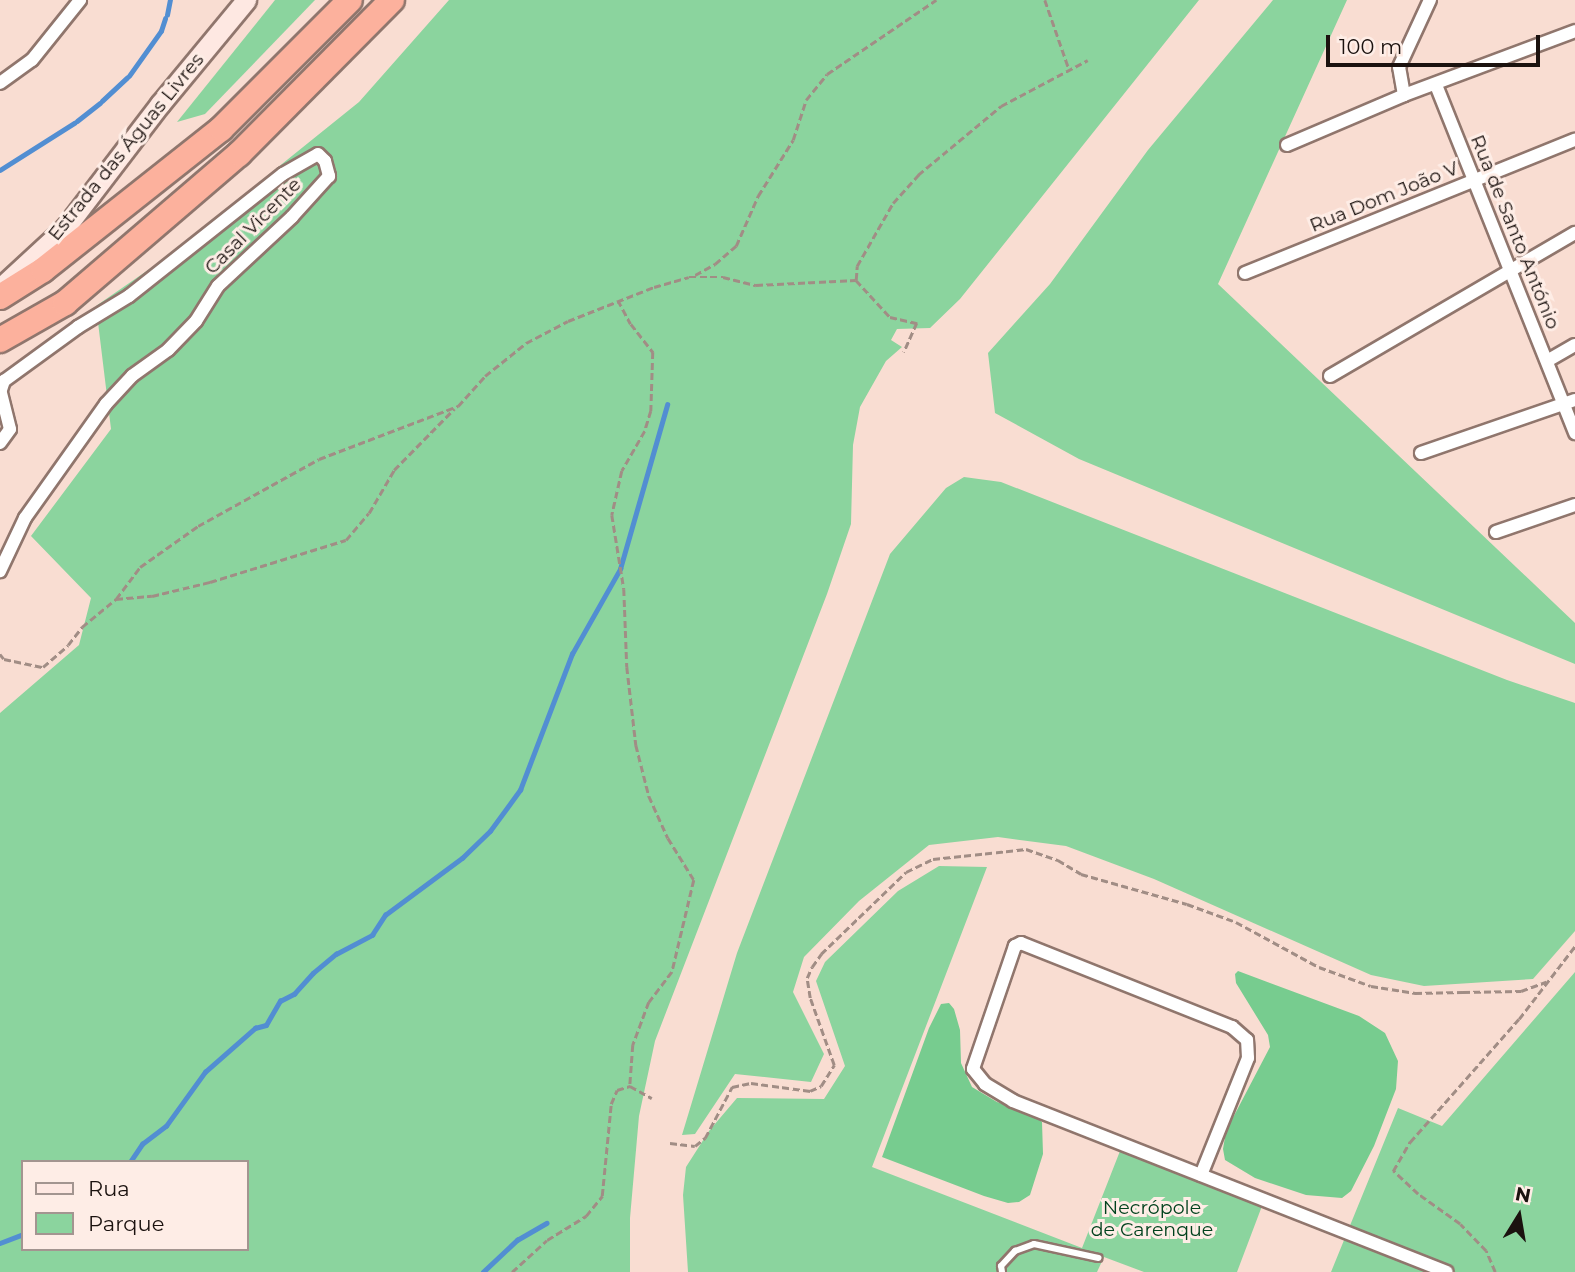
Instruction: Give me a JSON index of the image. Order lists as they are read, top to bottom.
{
  "streets": {
    "street": [
      "Estrada das Águas Livres",
      "Rua Dom João V",
      "Casal Vicente",
      "Rua de Santo António"
    ]
  },
  "crossings": [
    ["Rua Dom João V", "Rua de Santo António"]
  ],
  "parks": ["Necrópole de Carenque"],
  "legend": ["Rua", "Parque"],
  "scale_bar": "100 m",
  "north": "top"
}
